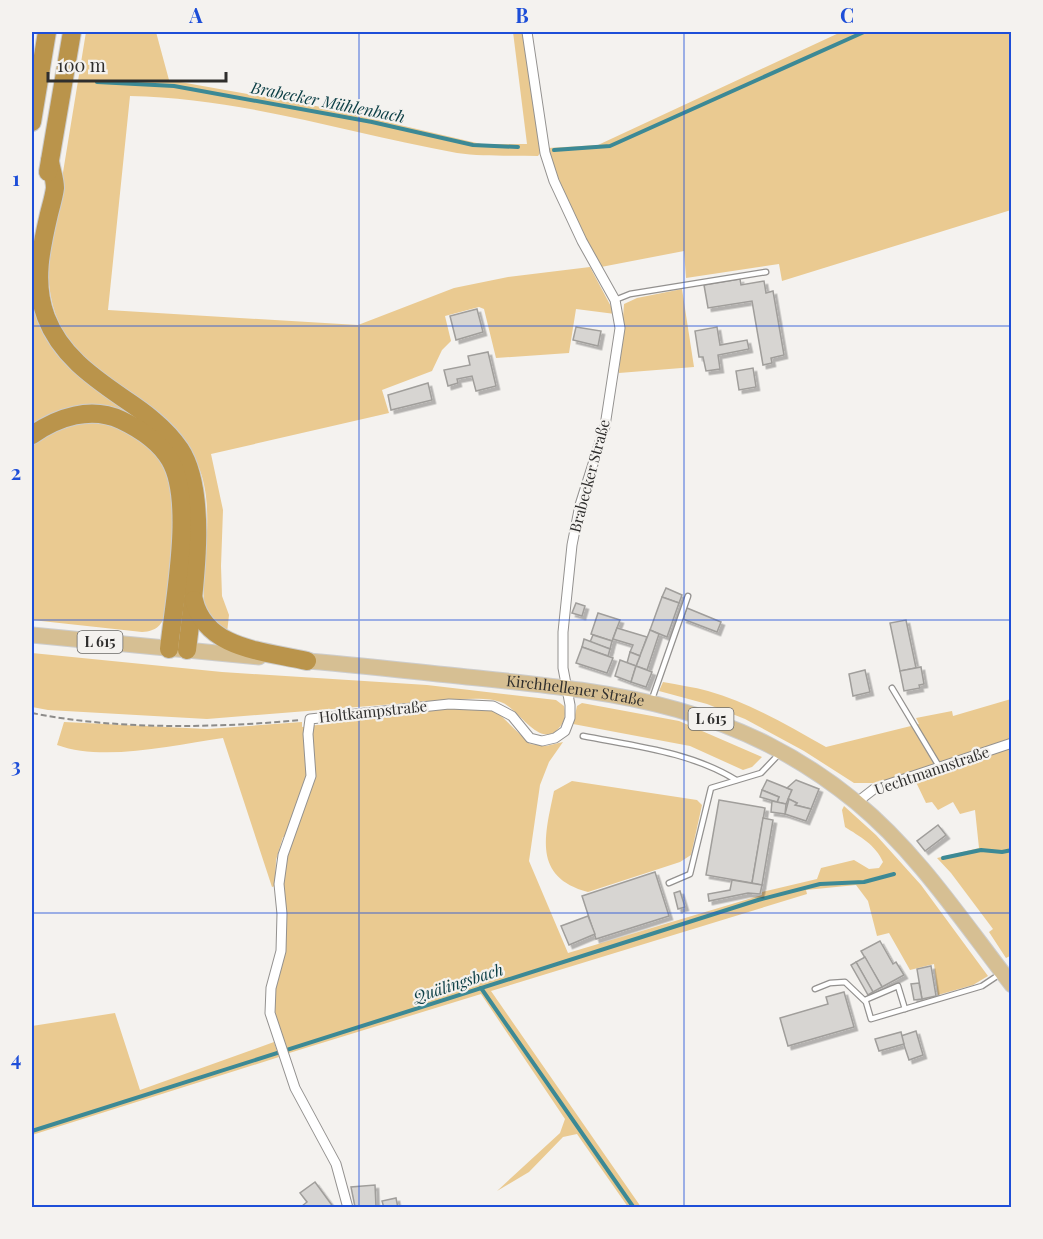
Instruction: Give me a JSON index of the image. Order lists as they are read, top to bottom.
{
  "streets": {
    "main road": ["L 615", "Kirchhellener Straße"],
    "street": ["Brabecker Straße", "Holtkampstraße", "Uechtmannstraße"]
  },
  "crossings": [
    ["Brabecker Straße", "Kirchhellener Straße"],
    ["Brabecker Straße", "Holtkampstraße"],
    ["Kirchhellener Straße", "Holtkampstraße"],
    ["Kirchhellener Straße", "Uechtmannstraße"]
  ],
  "water": ["Brabecker Mühlenbach", "Quälingsbach"],
  "scale_bar": "100 m",
  "grid": {
    "columns": ["A", "B", "C"],
    "rows": [
      "1",
      "2",
      "3",
      "4"
    ]
  }
}
